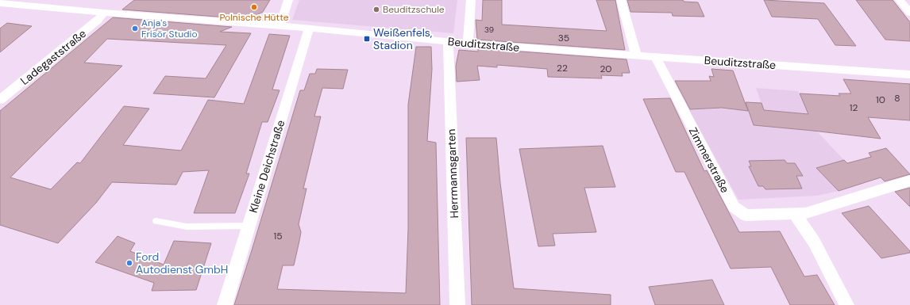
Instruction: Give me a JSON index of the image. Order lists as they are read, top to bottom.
{
  "streets": {
    "street": [
      "Beuditzstraße",
      "Ladegaststraße",
      "Zimmerstraße",
      "Kleine Deichstraße",
      "Herrmannsgarten"
    ]
  },
  "crossings": [
    ["Beuditzstraße", "Ladegaststraße"],
    ["Beuditzstraße", "Zimmerstraße"],
    ["Beuditzstraße", "Kleine Deichstraße"],
    ["Beuditzstraße", "Herrmannsgarten"]
  ],
  "places": {
    "other": [
      "Polnische Hütte",
      "Beuditzschule",
      "Anja's Frisör Studio",
      "Ford Autodienst GmbH"
    ],
    "transit": ["Weißenfels, Stadion"]
  },
  "house_numbers": [
    "39",
    "35",
    "22",
    "20",
    "8",
    "10",
    "12",
    "15"
  ]
}
